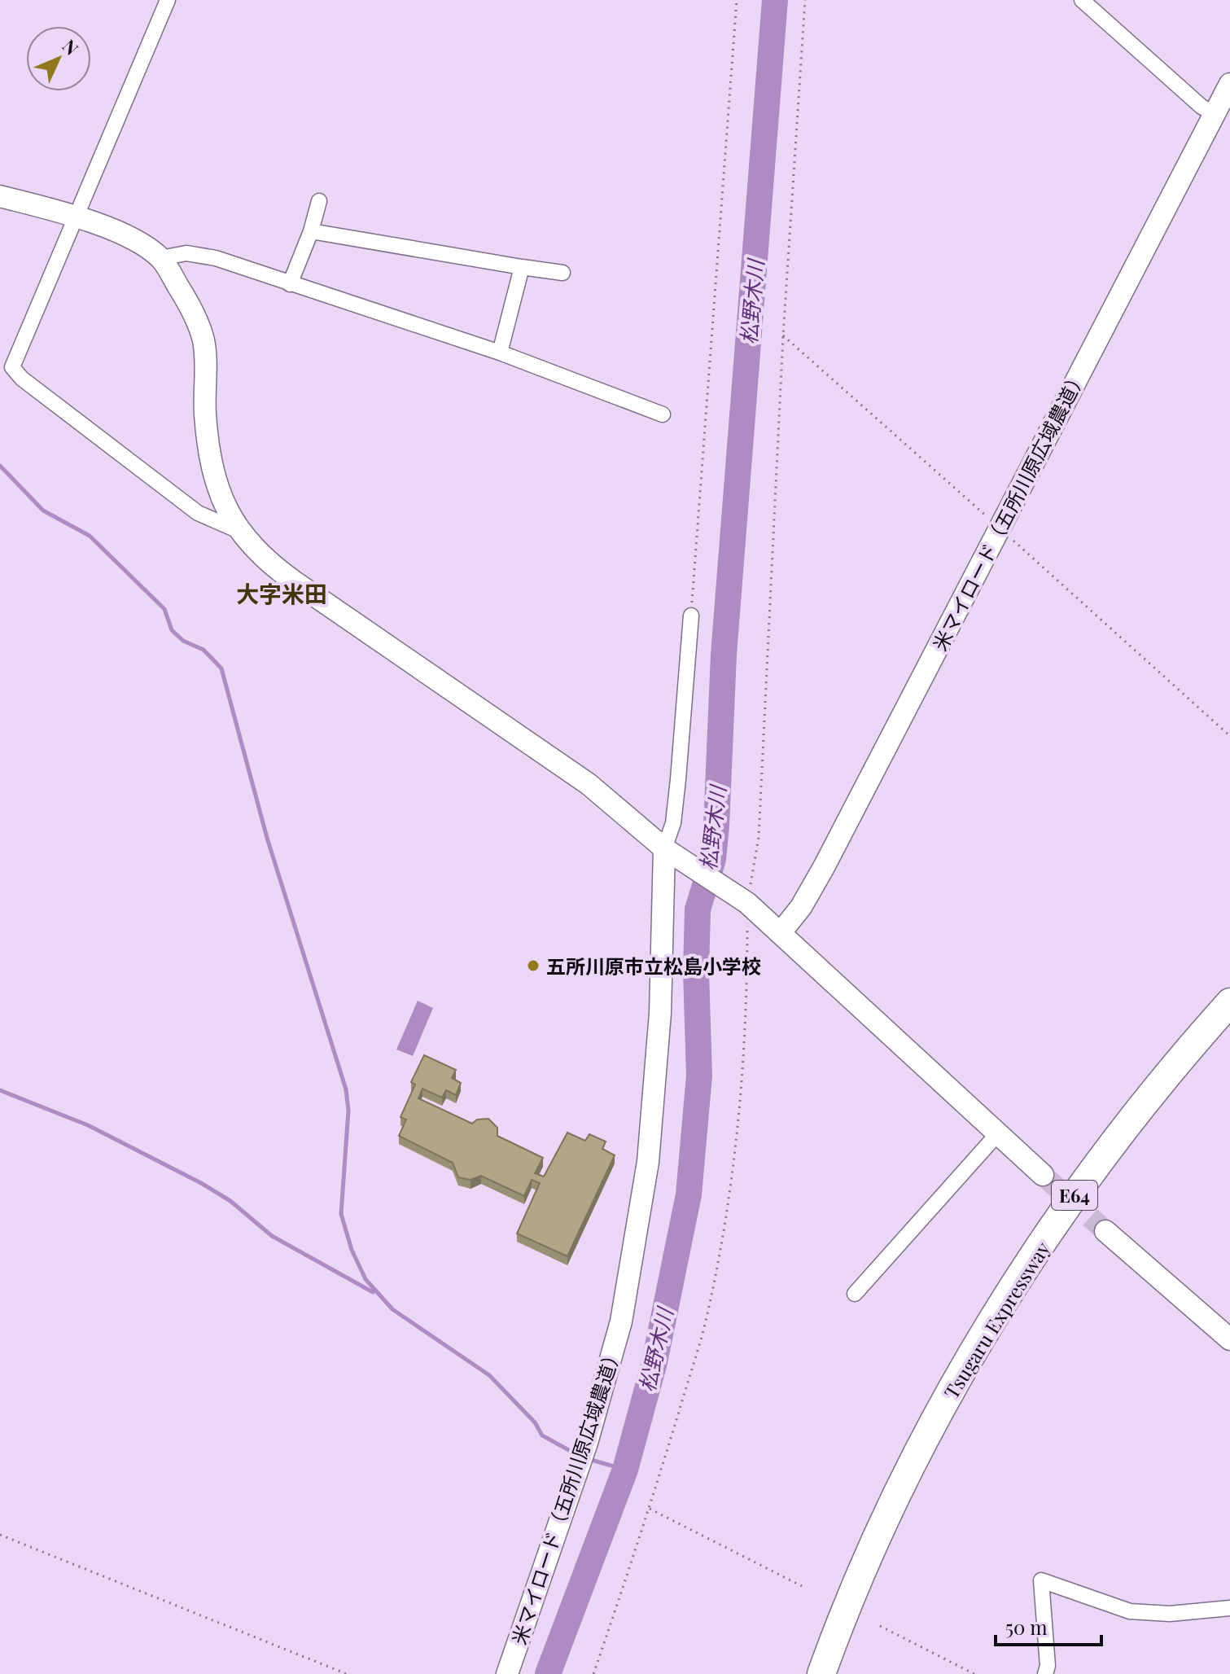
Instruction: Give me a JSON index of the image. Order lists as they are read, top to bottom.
{
  "streets": {
    "highway": ["E64", "Tsugaru Expressway"],
    "street": ["米マイロード（五所川原広域農道）"]
  },
  "districts": ["大字米田"],
  "water": ["松野木川"],
  "places": ["五所川原市立松島小学校"],
  "scale_bar": "50 m",
  "north": "top right"
}
